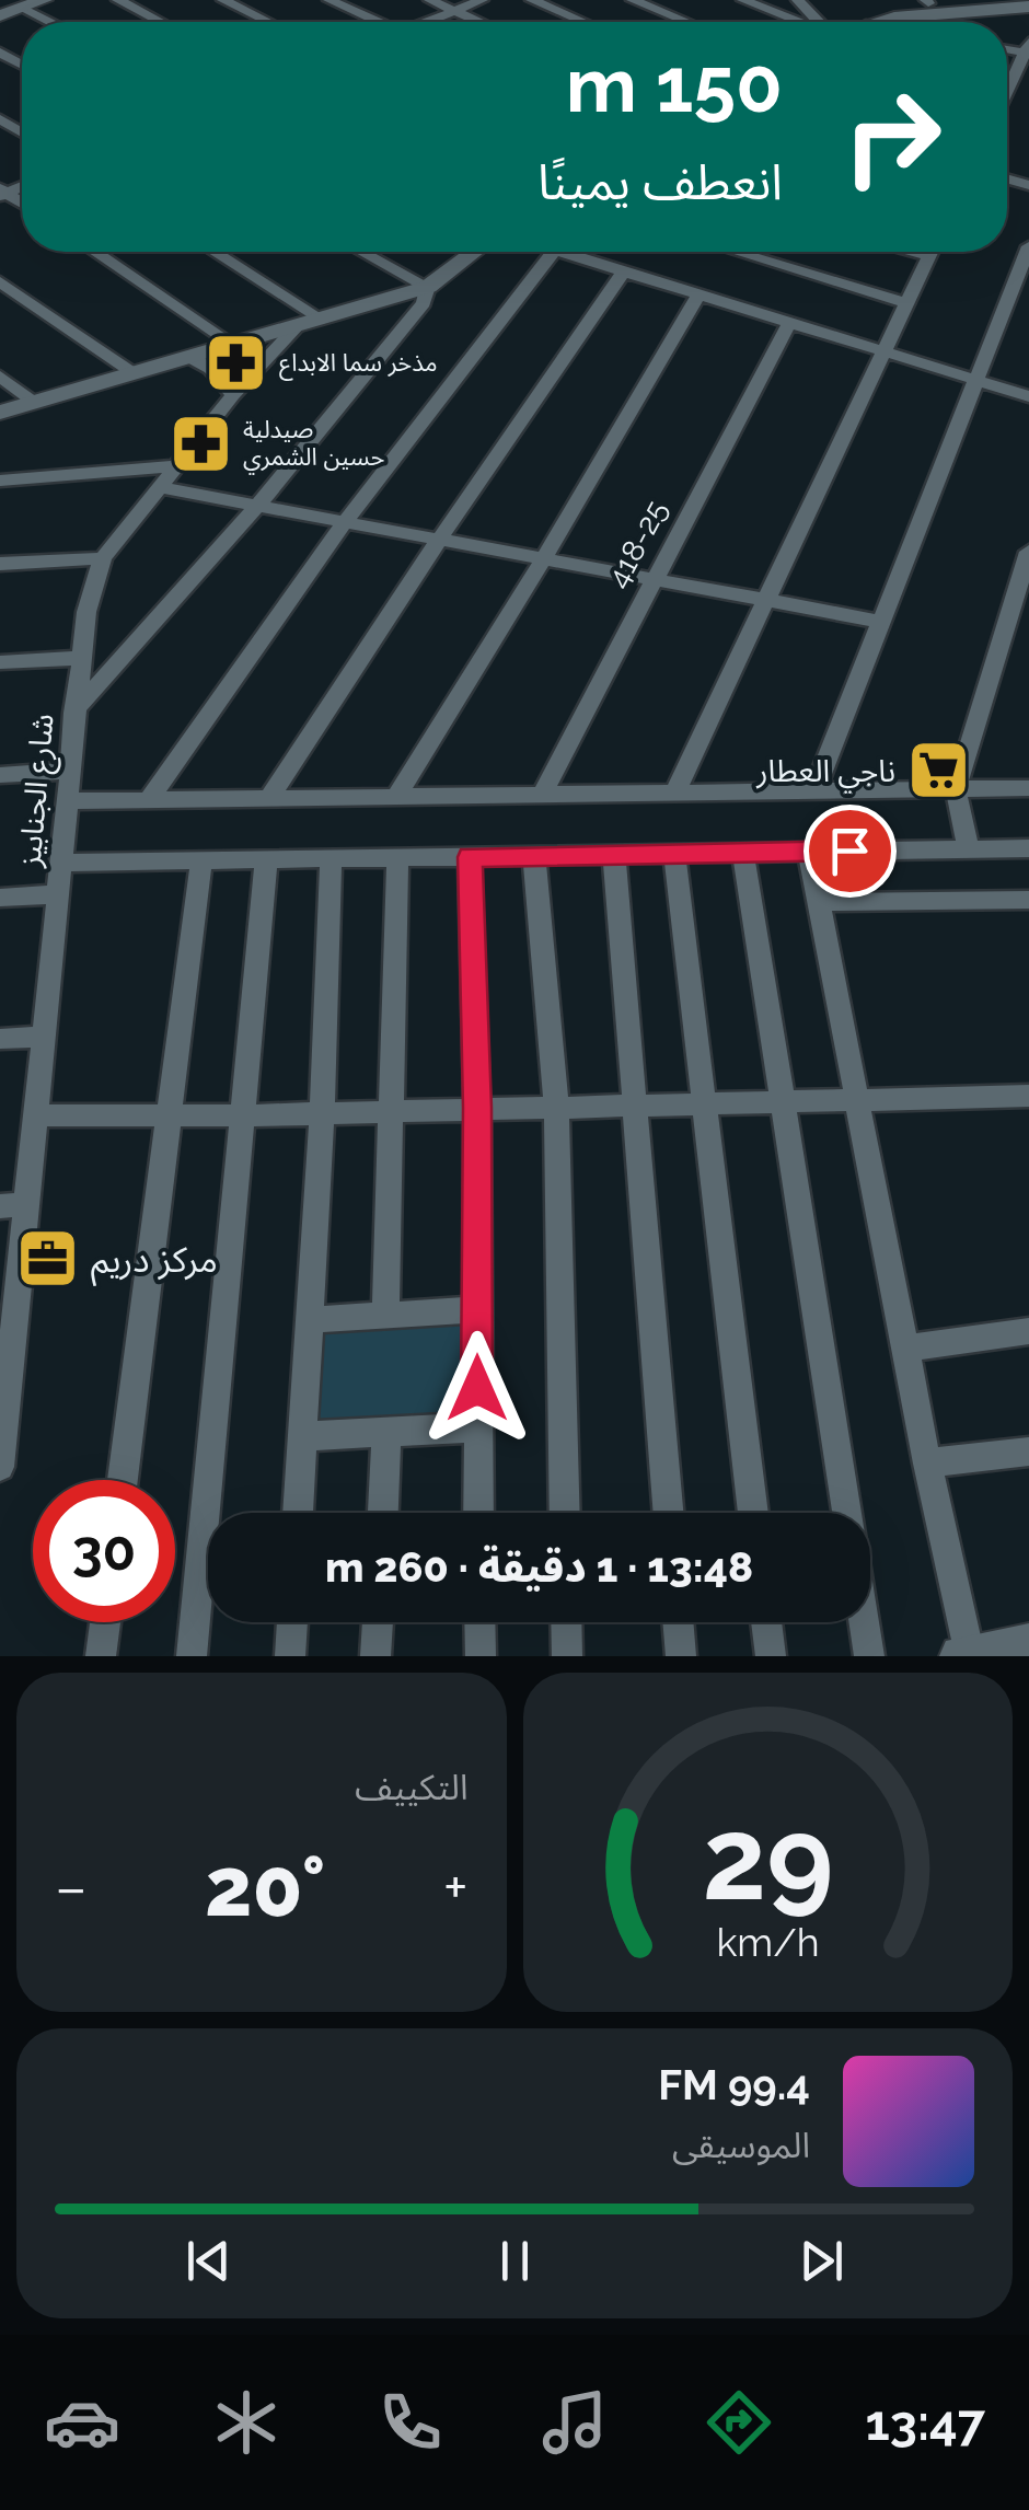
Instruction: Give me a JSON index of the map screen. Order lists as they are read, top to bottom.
{
  "streets": {
    "street": ["418-25", "شارع الجنابيز"]
  },
  "places": {
    "pharmacy": ["مذخر سما الابداع", "صيدلية حسين الشمري"],
    "supermarket": ["ناجي العطار"],
    "office": ["مركز دريم"]
  },
  "page": {
    "turn": ["150 m", "انعطف يمينًا"],
    "limit": "30",
    "trip": "13:48 · 1 دقيقة · 260 m",
    "tile": "التكييف",
    "heat": ["−", "20°", "+"],
    "song": ["99.4 FM", "الموسيقى"],
    "tabs": "13:47",
    "gauge": ["29", "km/h"]
  }
}
